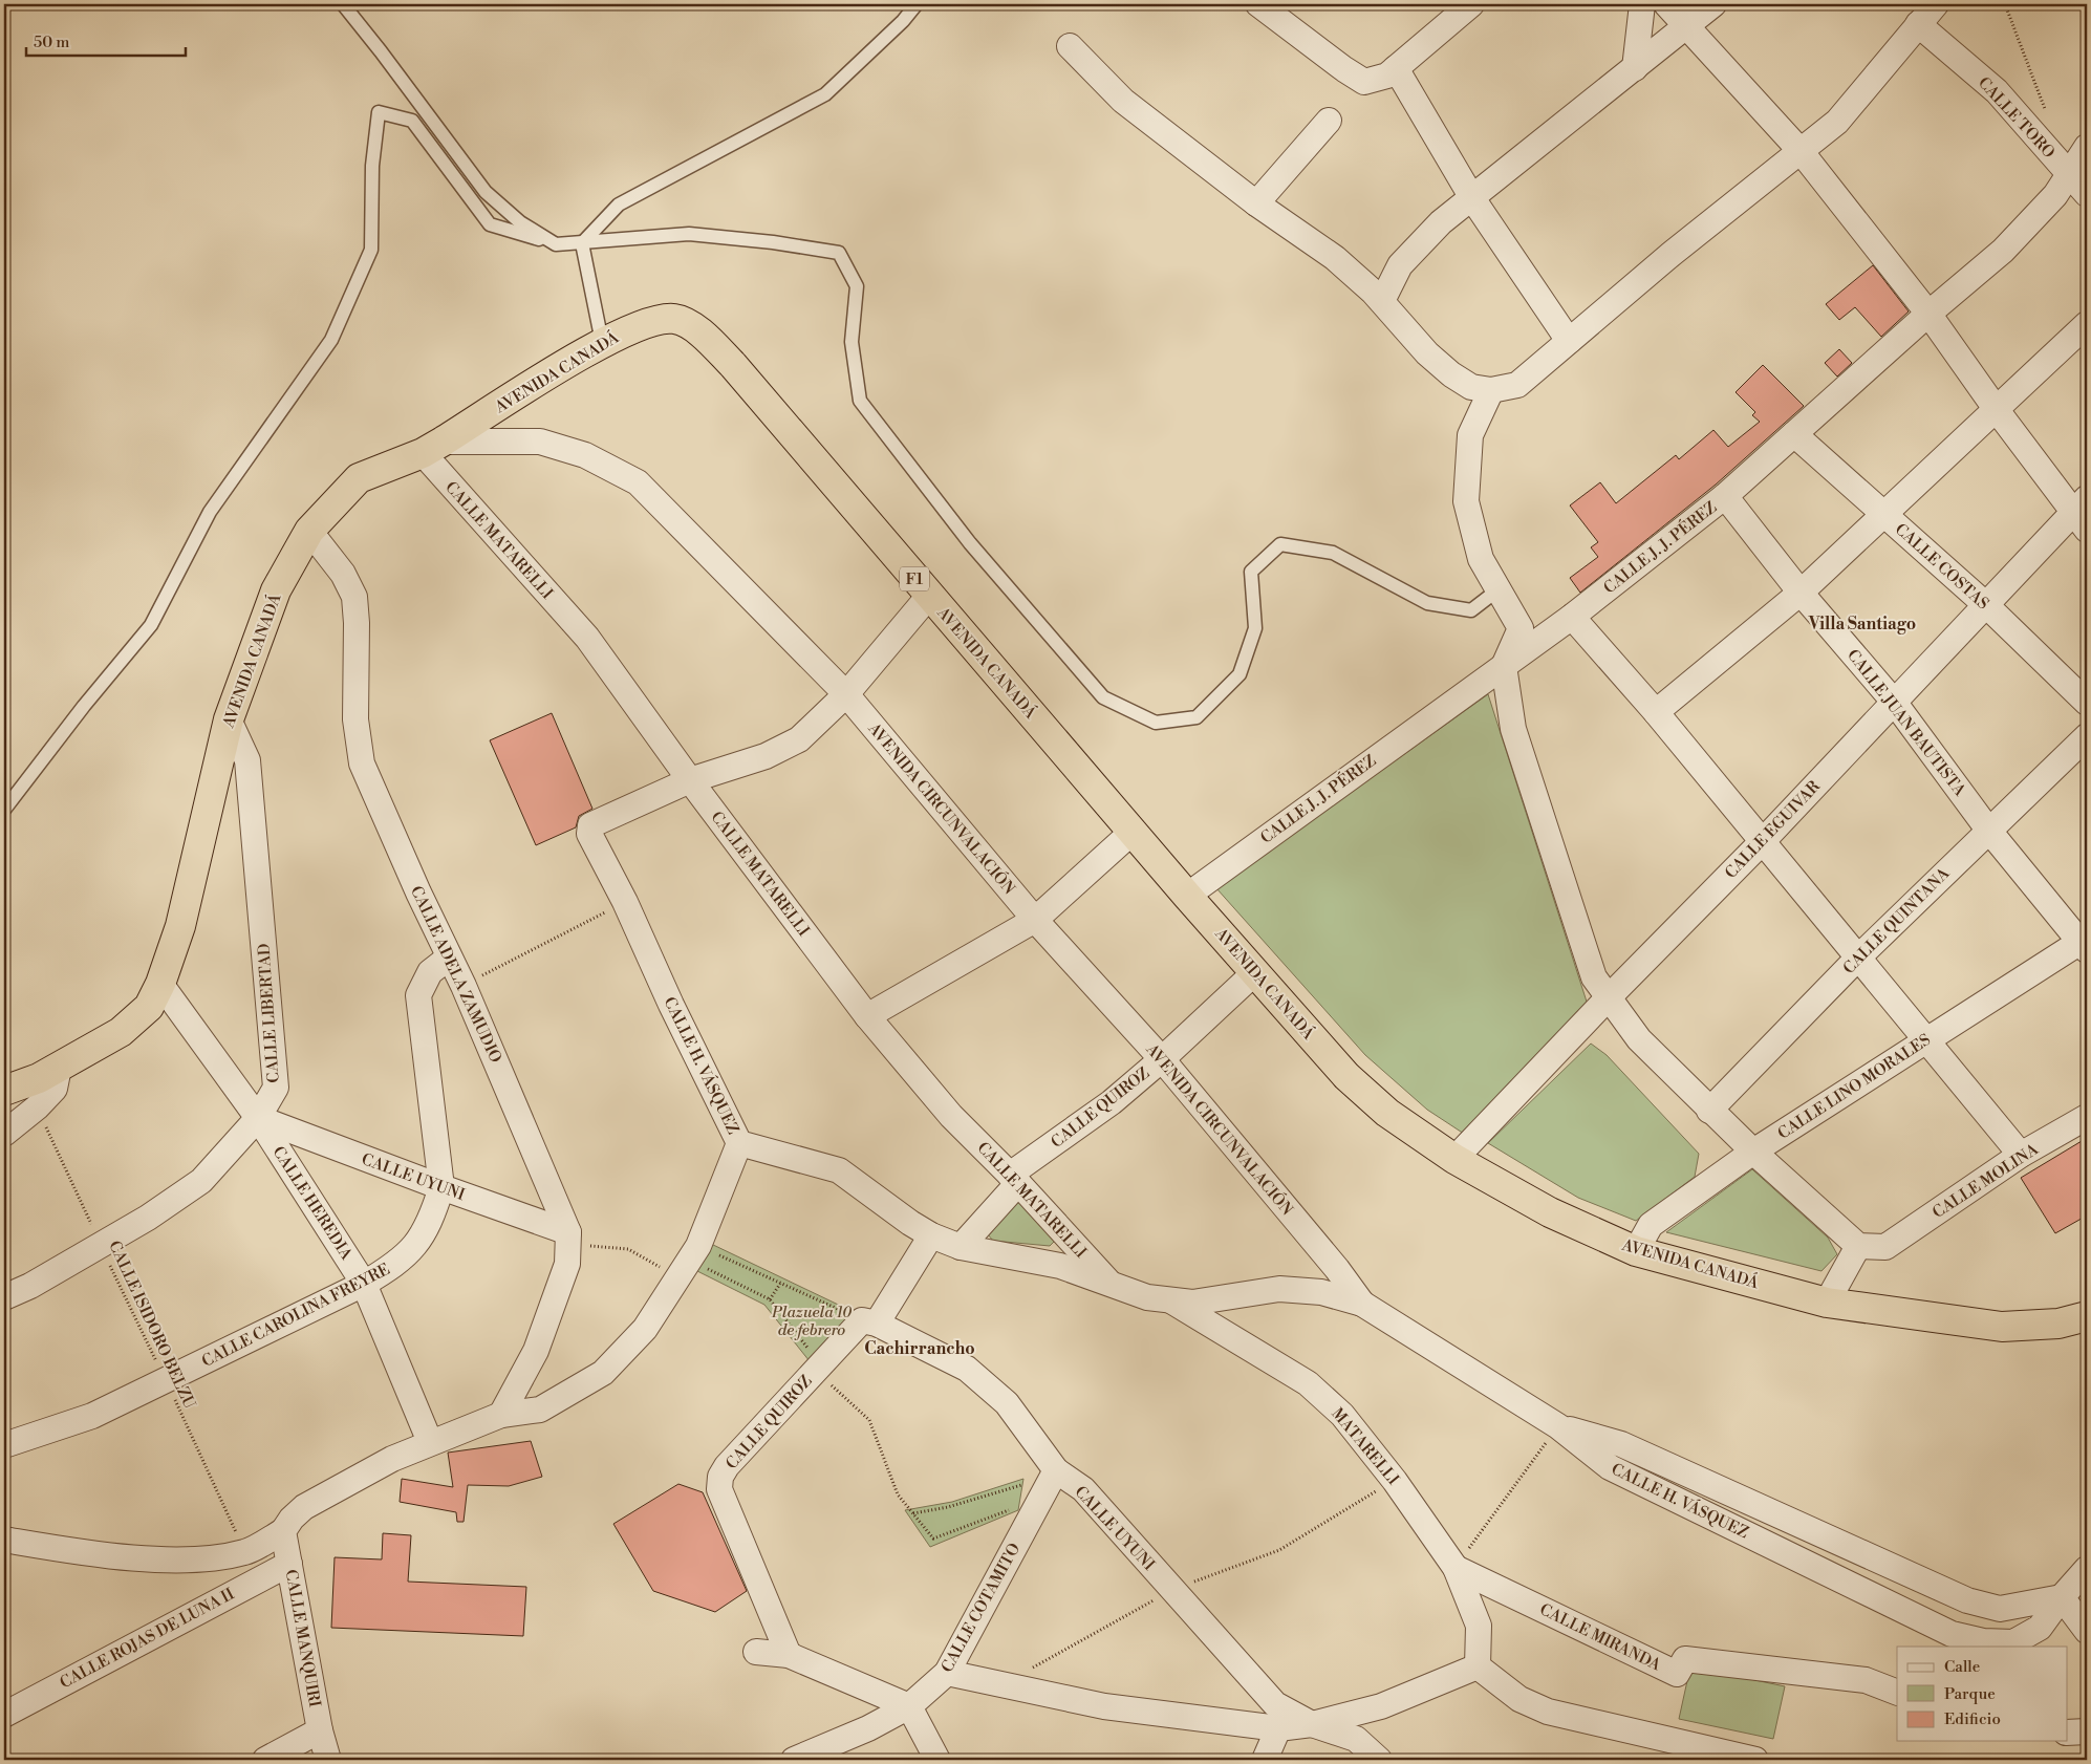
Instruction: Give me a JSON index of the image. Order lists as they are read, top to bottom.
{
  "streets": {
    "highway": ["AVENIDA CANADÁ", "F1"],
    "street": [
      "CALLE TORO",
      "CALLE MATARELLI",
      "CALLE J. J. PÉREZ",
      "CALLE COSTAS",
      "CALLE JUAN BAUTISTA",
      "AVENIDA CIRCUNVALACIÓN",
      "CALLE EGUIVAR",
      "CALLE QUINTANA",
      "CALLE ADELA ZAMUDIO",
      "CALLE LIBERTAD",
      "CALLE H. VÁSQUEZ",
      "CALLE LINO MORALES",
      "CALLE QUIROZ",
      "CALLE UYUNI",
      "CALLE MOLINA",
      "CALLE HEREDIA",
      "CALLE CAROLINA FREYRE",
      "MATARELLI",
      "CALLE COTAMITO",
      "CALLE MIRANDA",
      "CALLE ROJAS DE LUNA II",
      "CALLE MANQUIRI"
    ],
    "path": ["CALLE ISIDORO BELZU"]
  },
  "crossings": [
    ["CALLE TORO", "CALLE J. J. PÉREZ"],
    ["AVENIDA CANADÁ", "CALLE MATARELLI"],
    ["AVENIDA CANADÁ", "CALLE J. J. PÉREZ"],
    ["AVENIDA CANADÁ", "AVENIDA CIRCUNVALACIÓN"],
    ["AVENIDA CANADÁ", "CALLE EGUIVAR"],
    ["AVENIDA CANADÁ", "CALLE ADELA ZAMUDIO"],
    ["AVENIDA CANADÁ", "CALLE LIBERTAD"],
    ["AVENIDA CANADÁ", "CALLE LINO MORALES"],
    ["AVENIDA CANADÁ", "CALLE QUIROZ"],
    ["AVENIDA CANADÁ", "CALLE HEREDIA"],
    ["CALLE MATARELLI", "AVENIDA CIRCUNVALACIÓN"],
    ["CALLE MATARELLI", "CALLE H. VÁSQUEZ"],
    ["CALLE MATARELLI", "CALLE QUIROZ"],
    ["CALLE J. J. PÉREZ", "CALLE COSTAS"],
    ["CALLE J. J. PÉREZ", "CALLE JUAN BAUTISTA"],
    ["CALLE COSTAS", "CALLE EGUIVAR"],
    ["CALLE JUAN BAUTISTA", "CALLE EGUIVAR"],
    ["CALLE JUAN BAUTISTA", "CALLE QUINTANA"],
    ["CALLE JUAN BAUTISTA", "CALLE LINO MORALES"],
    ["AVENIDA CIRCUNVALACIÓN", "CALLE H. VÁSQUEZ"],
    ["AVENIDA CIRCUNVALACIÓN", "CALLE QUIROZ"],
    ["CALLE ADELA ZAMUDIO", "CALLE UYUNI"],
    ["CALLE ADELA ZAMUDIO", "CALLE CAROLINA FREYRE"],
    ["CALLE LIBERTAD", "CALLE UYUNI"],
    ["CALLE LIBERTAD", "CALLE HEREDIA"],
    ["CALLE LIBERTAD", "CALLE ISIDORO BELZU"],
    ["CALLE H. VÁSQUEZ", "CALLE QUIROZ"],
    ["CALLE H. VÁSQUEZ", "MATARELLI"],
    ["CALLE QUIROZ", "CALLE UYUNI"],
    ["CALLE UYUNI", "CALLE HEREDIA"],
    ["CALLE UYUNI", "CALLE CAROLINA FREYRE"],
    ["CALLE UYUNI", "CALLE COTAMITO"],
    ["CALLE HEREDIA", "CALLE CAROLINA FREYRE"],
    ["CALLE CAROLINA FREYRE", "CALLE ISIDORO BELZU"],
    ["MATARELLI", "CALLE MIRANDA"],
    ["CALLE ROJAS DE LUNA II", "CALLE MANQUIRI"]
  ],
  "districts": ["Villa Santiago", "Cachirrancho"],
  "parks": ["Plazuela 10 de febrero"],
  "legend": ["Calle", "Parque", "Edificio"],
  "scale_bar": "50 m"
}
